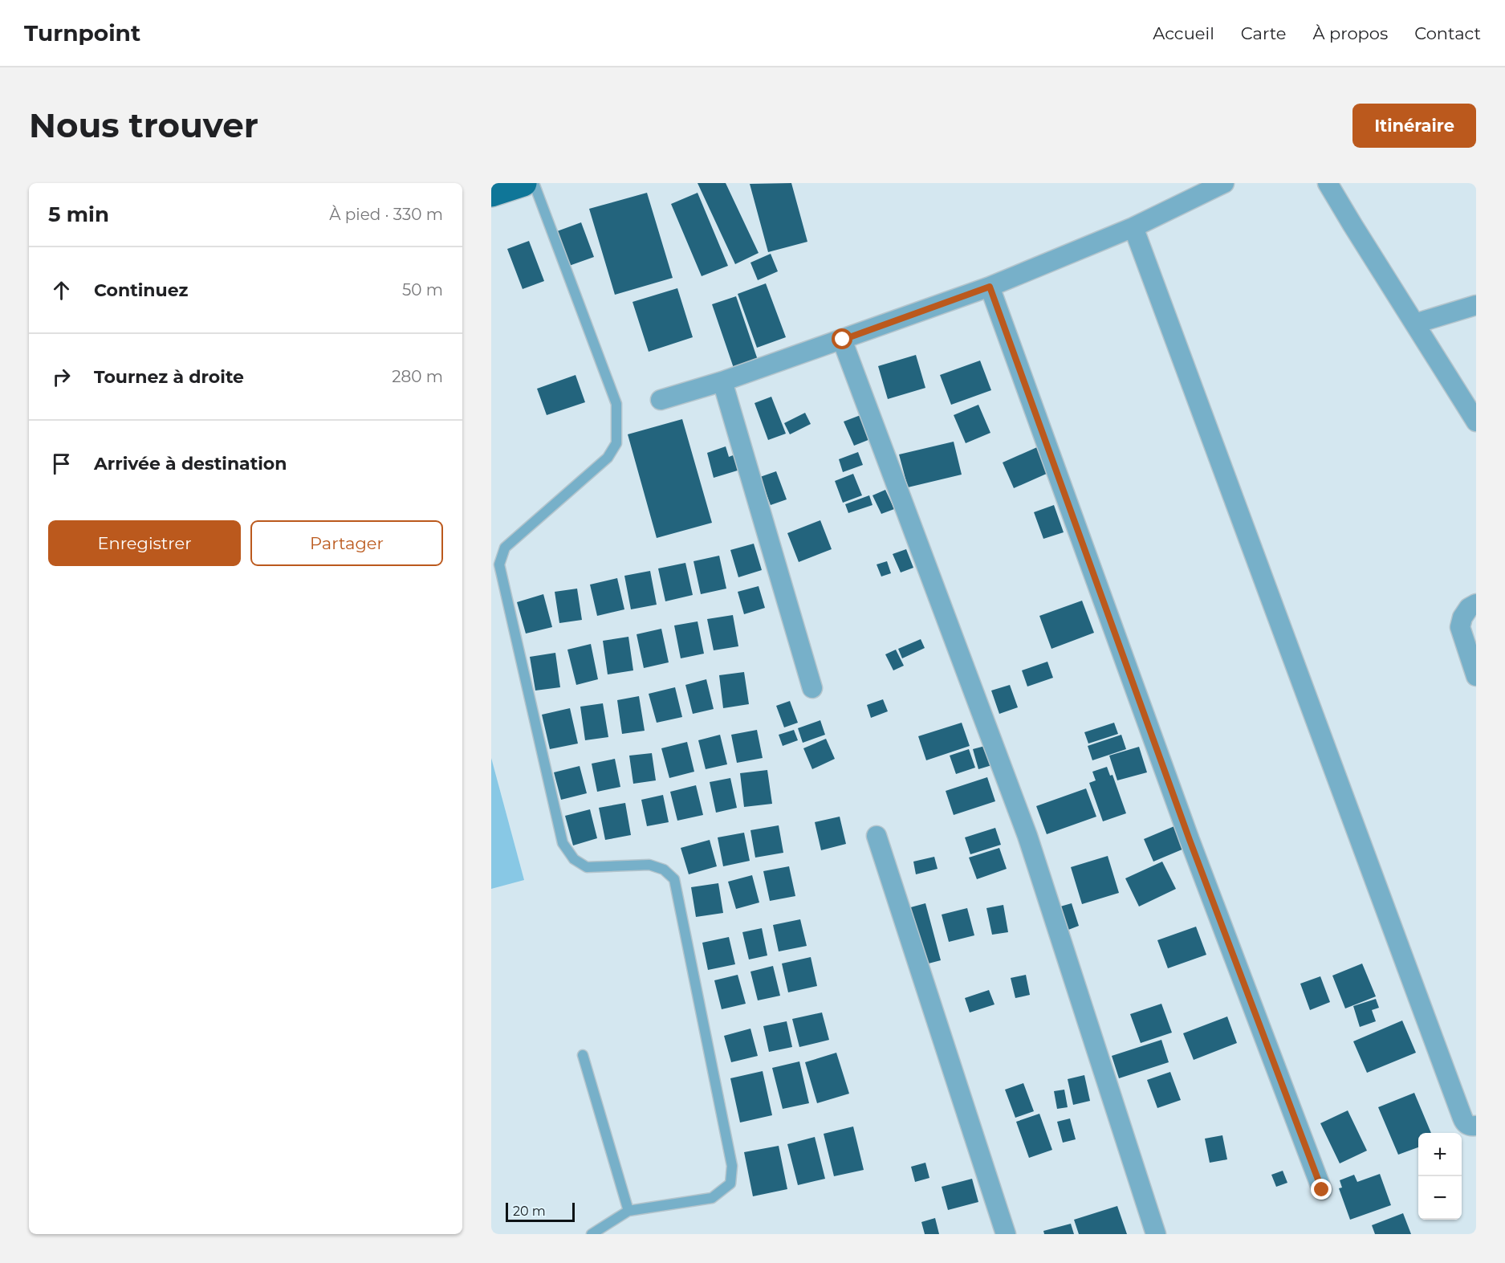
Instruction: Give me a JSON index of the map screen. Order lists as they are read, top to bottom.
{
  "scale_bar": "20 m",
  "page": {
    "header": "Turnpoint",
    "nav": [
      "Accueil",
      "Carte",
      "À propos",
      "Contact"
    ],
    "buttons": [
      "Itinéraire",
      ["Enregistrer", "Partager"]
    ],
    "title": "Nous trouver",
    "heading": ["5 min", "À pied · 330 m"],
    "list": [
      ["Continuez", "50 m"],
      ["Tournez à droite", "280 m"],
      "Arrivée à destination"
    ],
    "map_buttons": ["+", "−"],
    "scale": "20 m"
  }
}
